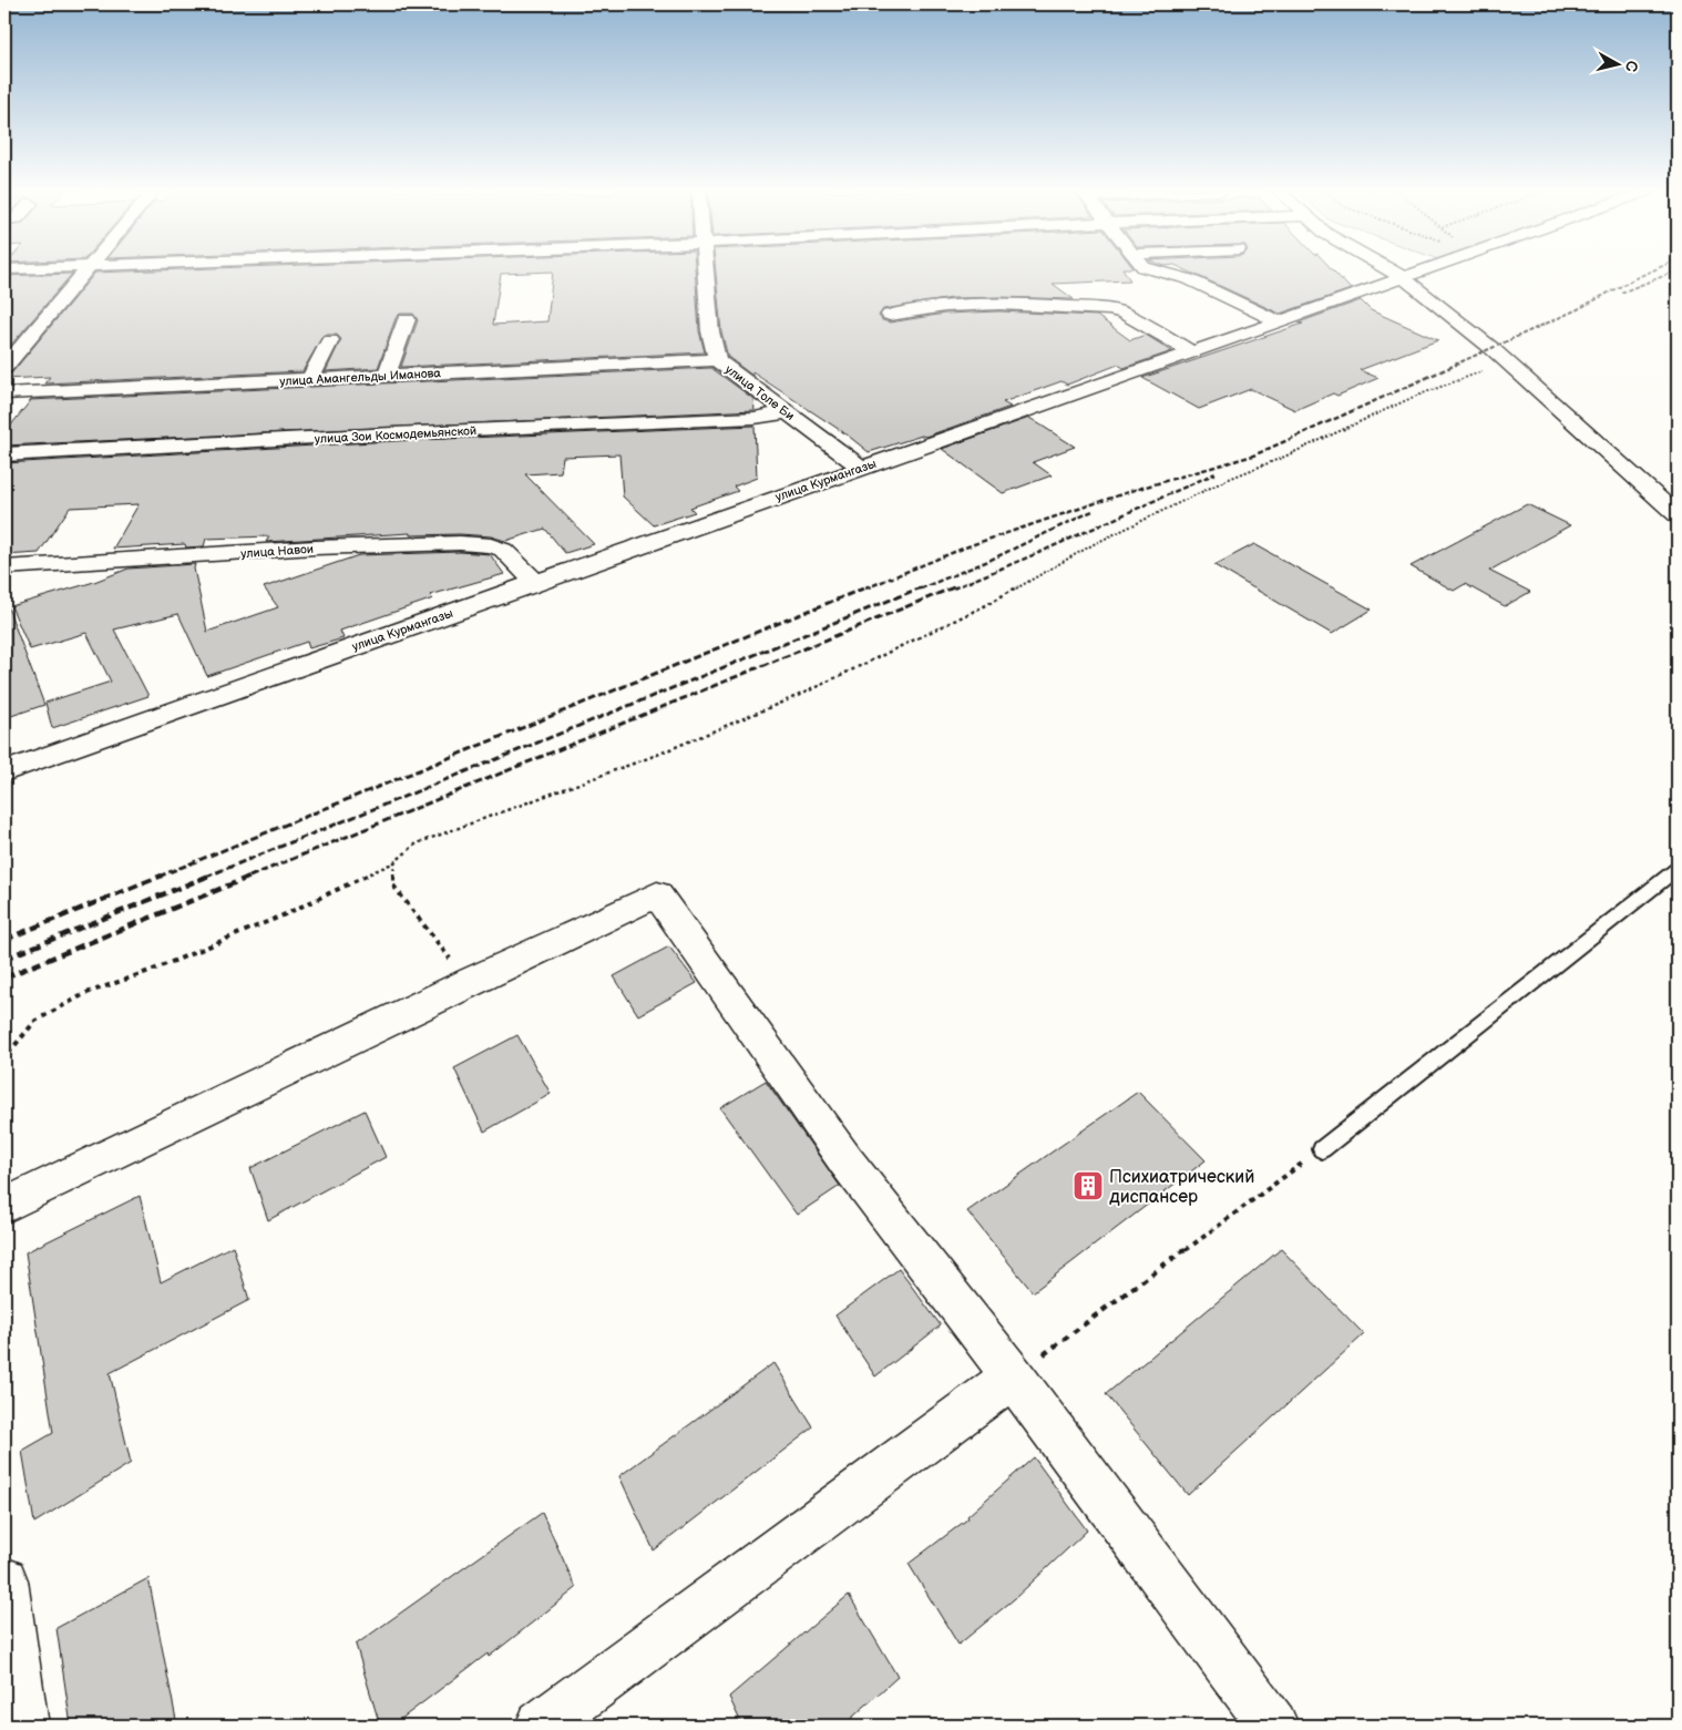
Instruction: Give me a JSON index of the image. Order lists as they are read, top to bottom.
{
  "streets": {
    "street": [
      "улица Амангельды Иманова",
      "улица Толе Би",
      "улица Зои Космодемьянской",
      "улица Курмангазы",
      "улица Навои"
    ]
  },
  "crossings": [
    ["улица Амангельды Иманова", "улица Толе Би"],
    ["улица Толе Би", "улица Зои Космодемьянской"],
    ["улица Толе Би", "улица Курмангазы"],
    ["улица Курмангазы", "улица Навои"]
  ],
  "places": {
    "building": ["Психиатрический диспансер"]
  },
  "north": "right"
}
